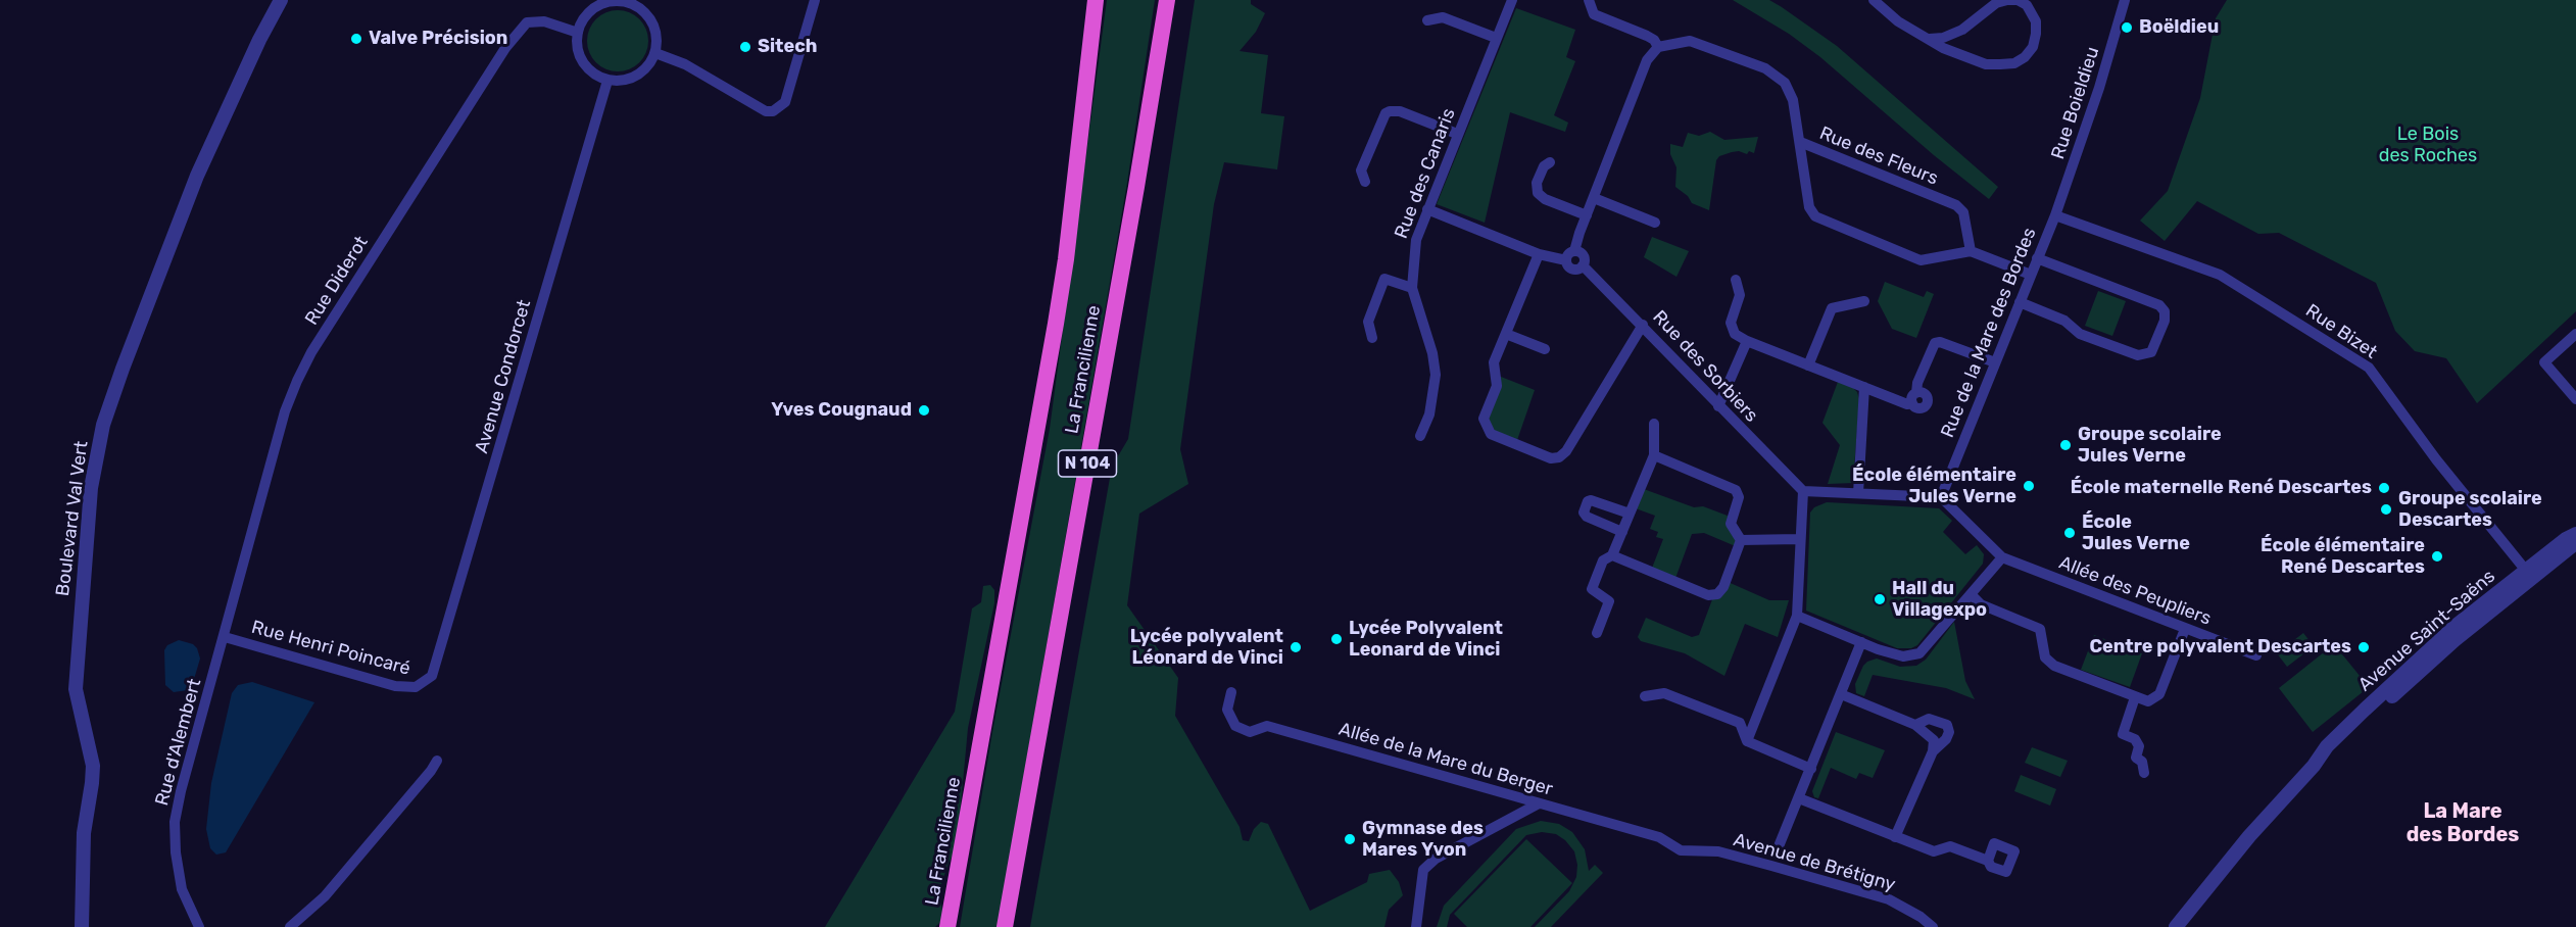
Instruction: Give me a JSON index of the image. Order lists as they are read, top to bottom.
{
  "streets": {
    "highway": ["La Francilienne", "N 104"],
    "street": [
      "Rue Boieldieu",
      "Rue des Fleurs",
      "Rue des Canaris",
      "Rue Diderot",
      "Rue Bizet",
      "Rue de la Mare des Bordes",
      "Rue des Sorbiers",
      "Avenue Condorcet",
      "Boulevard Val Vert",
      "Allée des Peupliers",
      "Avenue Saint-Saëns",
      "Rue Henri Poincaré",
      "Rue d'Alembert",
      "Allée de la Mare du Berger",
      "Avenue de Brétigny"
    ]
  },
  "crossings": [
    ["Rue Boieldieu", "Rue Bizet"],
    ["Rue Boieldieu", "Rue de la Mare des Bordes"],
    ["Rue Diderot", "Avenue Condorcet"],
    ["Rue Diderot", "Rue Henri Poincaré"],
    ["Rue Diderot", "Rue d'Alembert"],
    ["Rue Bizet", "Rue de la Mare des Bordes"],
    ["Rue Bizet", "Avenue Saint-Saëns"],
    ["Avenue Condorcet", "Rue Henri Poincaré"],
    ["Rue Henri Poincaré", "Rue d'Alembert"],
    ["Allée de la Mare du Berger", "Avenue de Brétigny"]
  ],
  "districts": ["La Mare des Bordes"],
  "parks": ["Le Bois des Roches"],
  "places": [
    "Boëldieu",
    "Valve Précision",
    "Sitech",
    "Yves Cougnaud",
    "Groupe scolaire Jules Verne",
    "École élémentaire Jules Verne",
    "École maternelle René Descartes",
    "Groupe scolaire Descartes",
    "École Jules Verne",
    "École élémentaire René Descartes",
    "Hall du Villagexpo",
    "Lycée Polyvalent Leonard de Vinci",
    "Lycée polyvalent Léonard de Vinci",
    "Centre polyvalent Descartes",
    "Gymnase des Mares Yvon"
  ]
}
